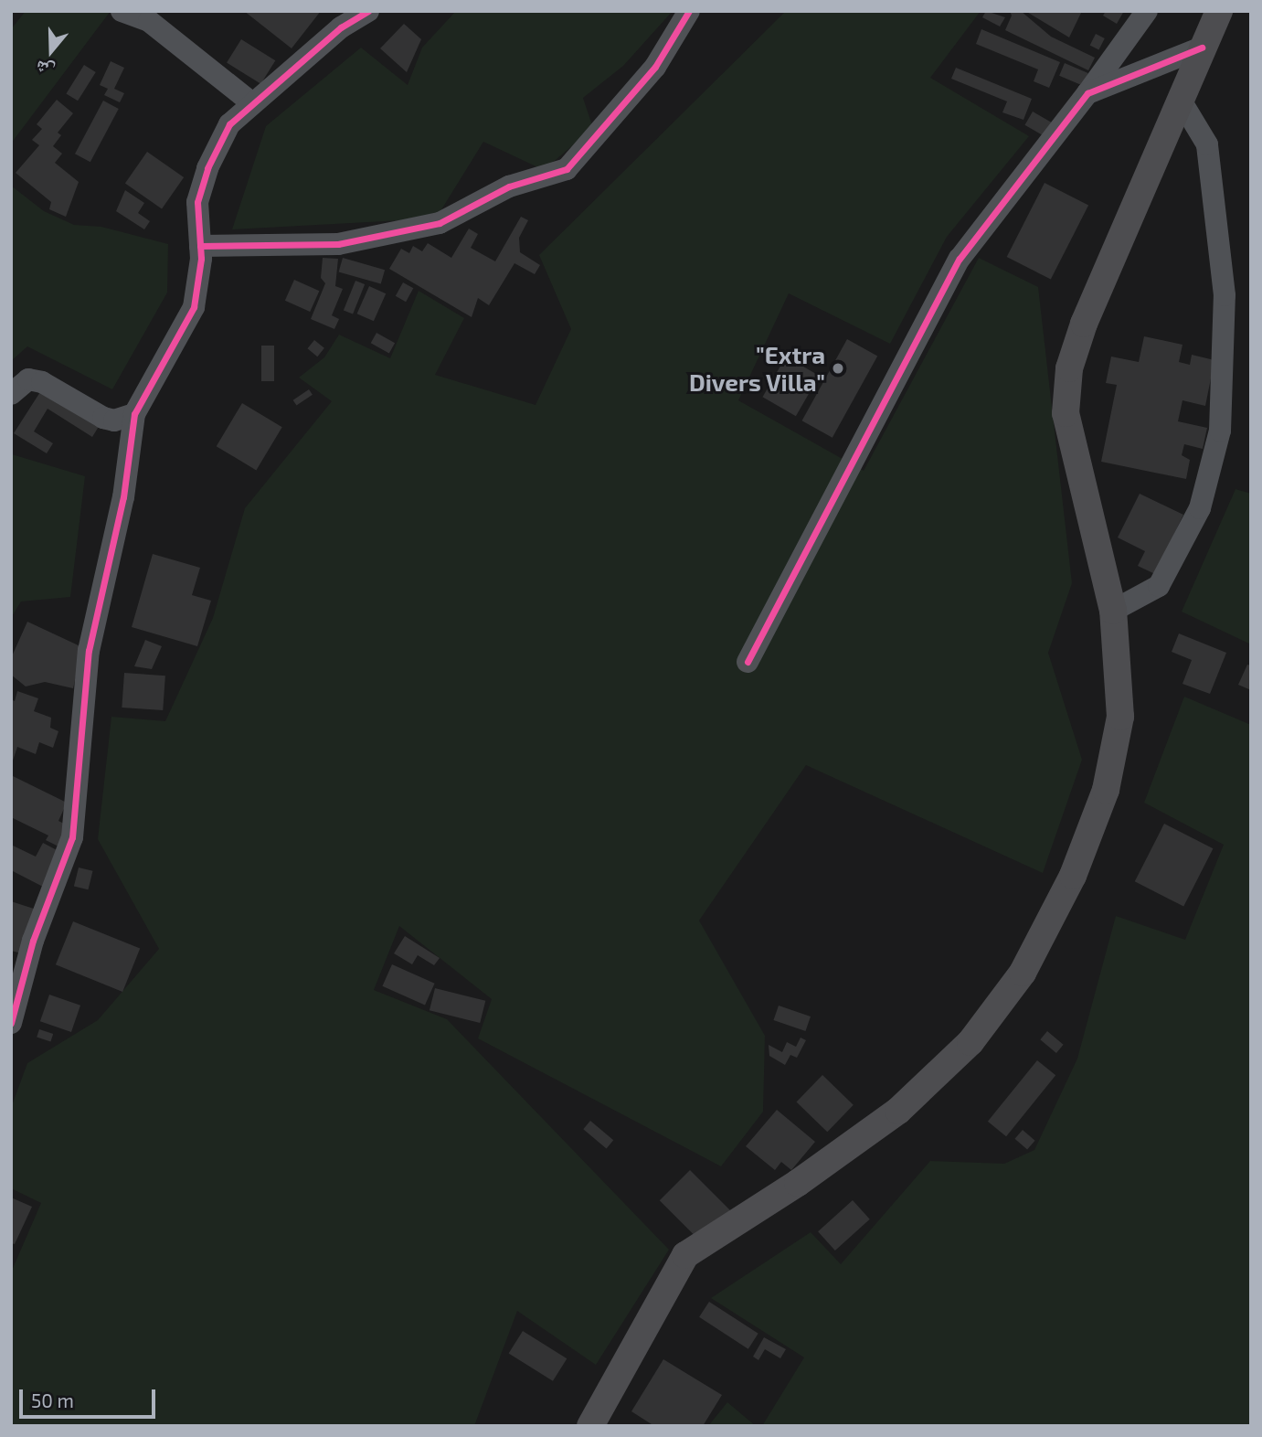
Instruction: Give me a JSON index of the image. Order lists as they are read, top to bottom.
{
  "places": ["\"Extra Divers Villa\""],
  "scale_bar": "50 m",
  "north": "bottom"
}
